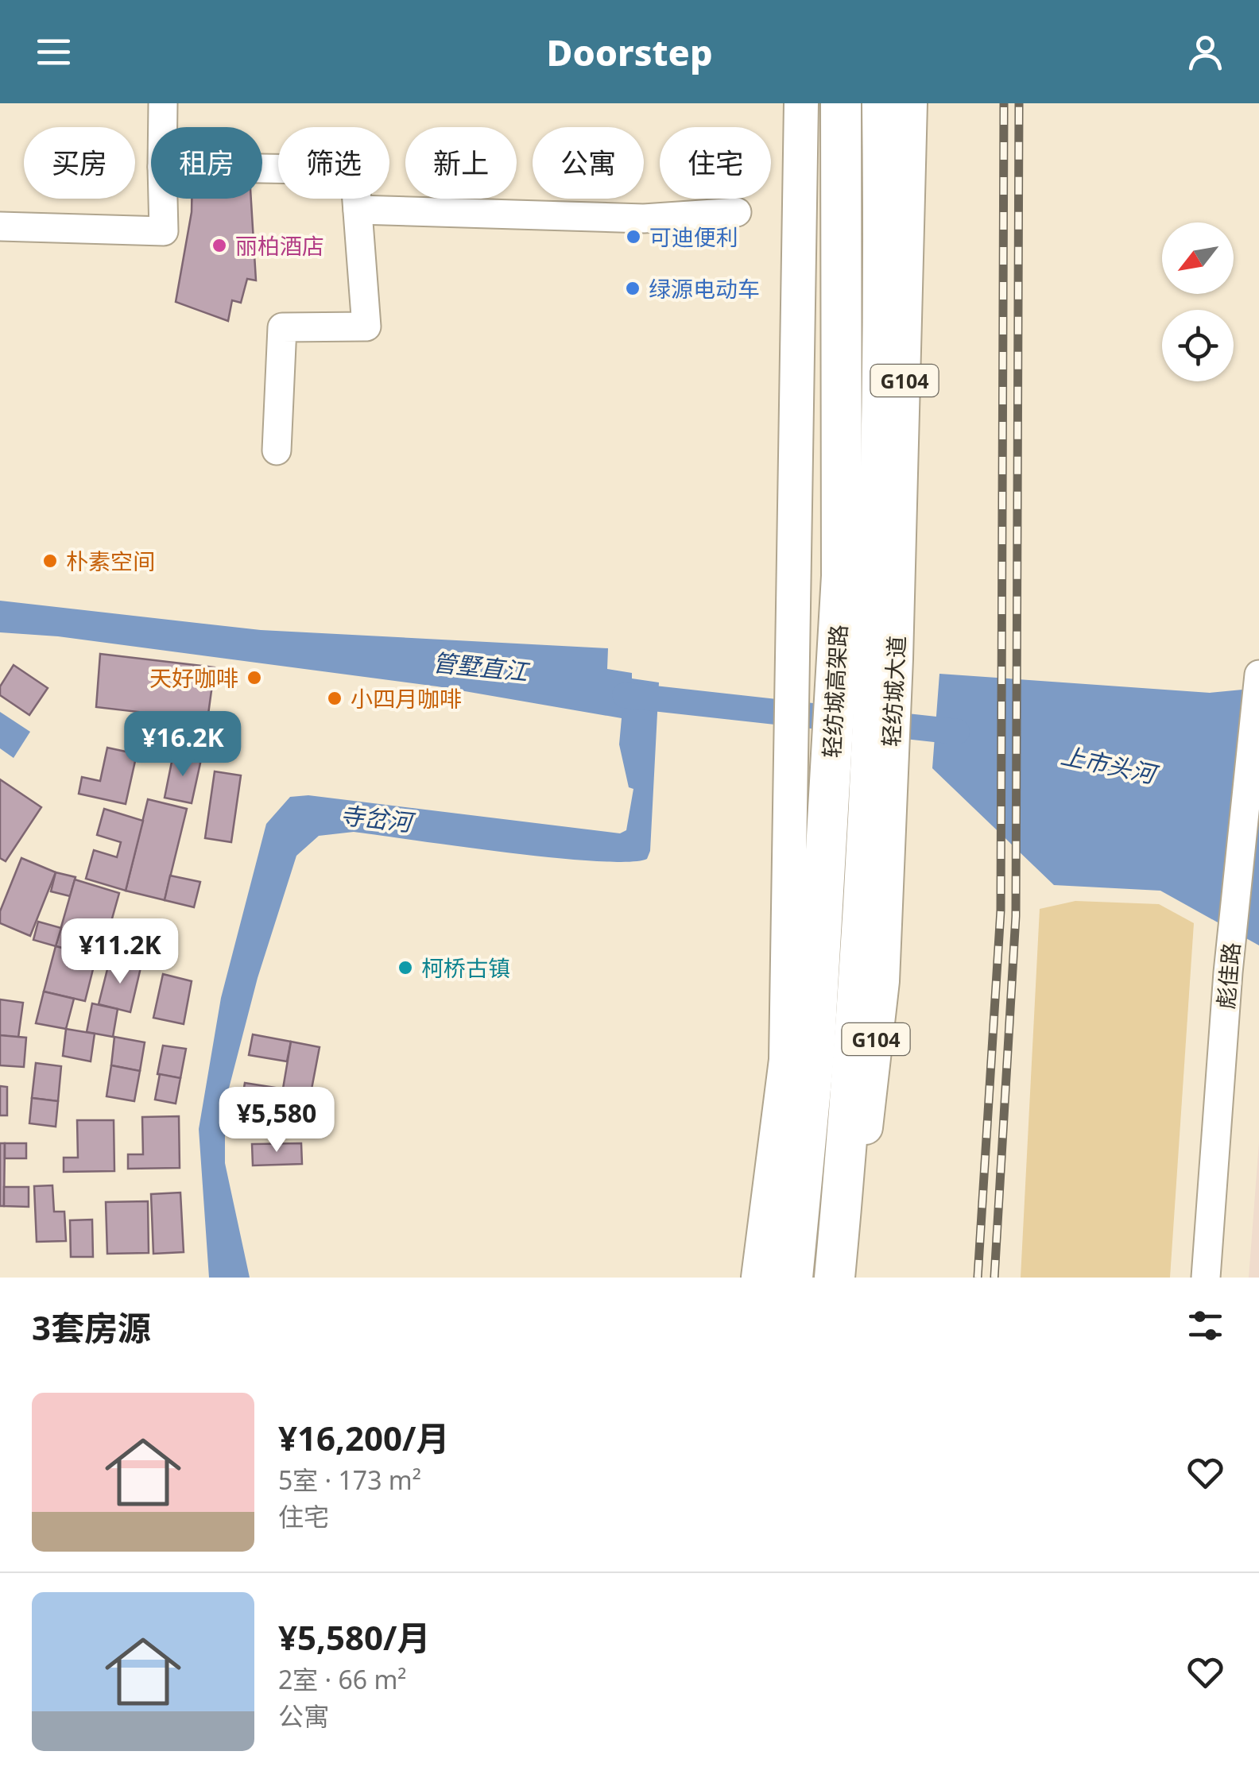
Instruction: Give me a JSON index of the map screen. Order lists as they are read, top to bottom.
{
  "streets": {
    "highway": ["轻纺城高架路"],
    "main road": ["G104", "轻纺城大道"],
    "street": ["彪佳路"]
  },
  "water": ["管墅直江", "上市头河", "寺岔河"],
  "places": [
    "可迪便利",
    "丽柏酒店",
    "绿源电动车",
    "朴素空间",
    "天好咖啡",
    "小四月咖啡",
    "柯桥古镇"
  ],
  "north": "bottom left",
  "page": {
    "header": "Doorstep",
    "chip": [
      "买房",
      "租房",
      "筛选",
      "新上",
      "公寓",
      "住宅"
    ],
    "price": ["¥16.2K", "¥11.2K", "¥5,580"],
    "heading": "3套房源",
    "list": [
      {
        "name": "¥16,200/月",
        "note": "5室 · 173 m² · 住宅"
      },
      {
        "name": "¥5,580/月",
        "note": "2室 · 66 m² · 公寓"
      }
    ]
  }
}
